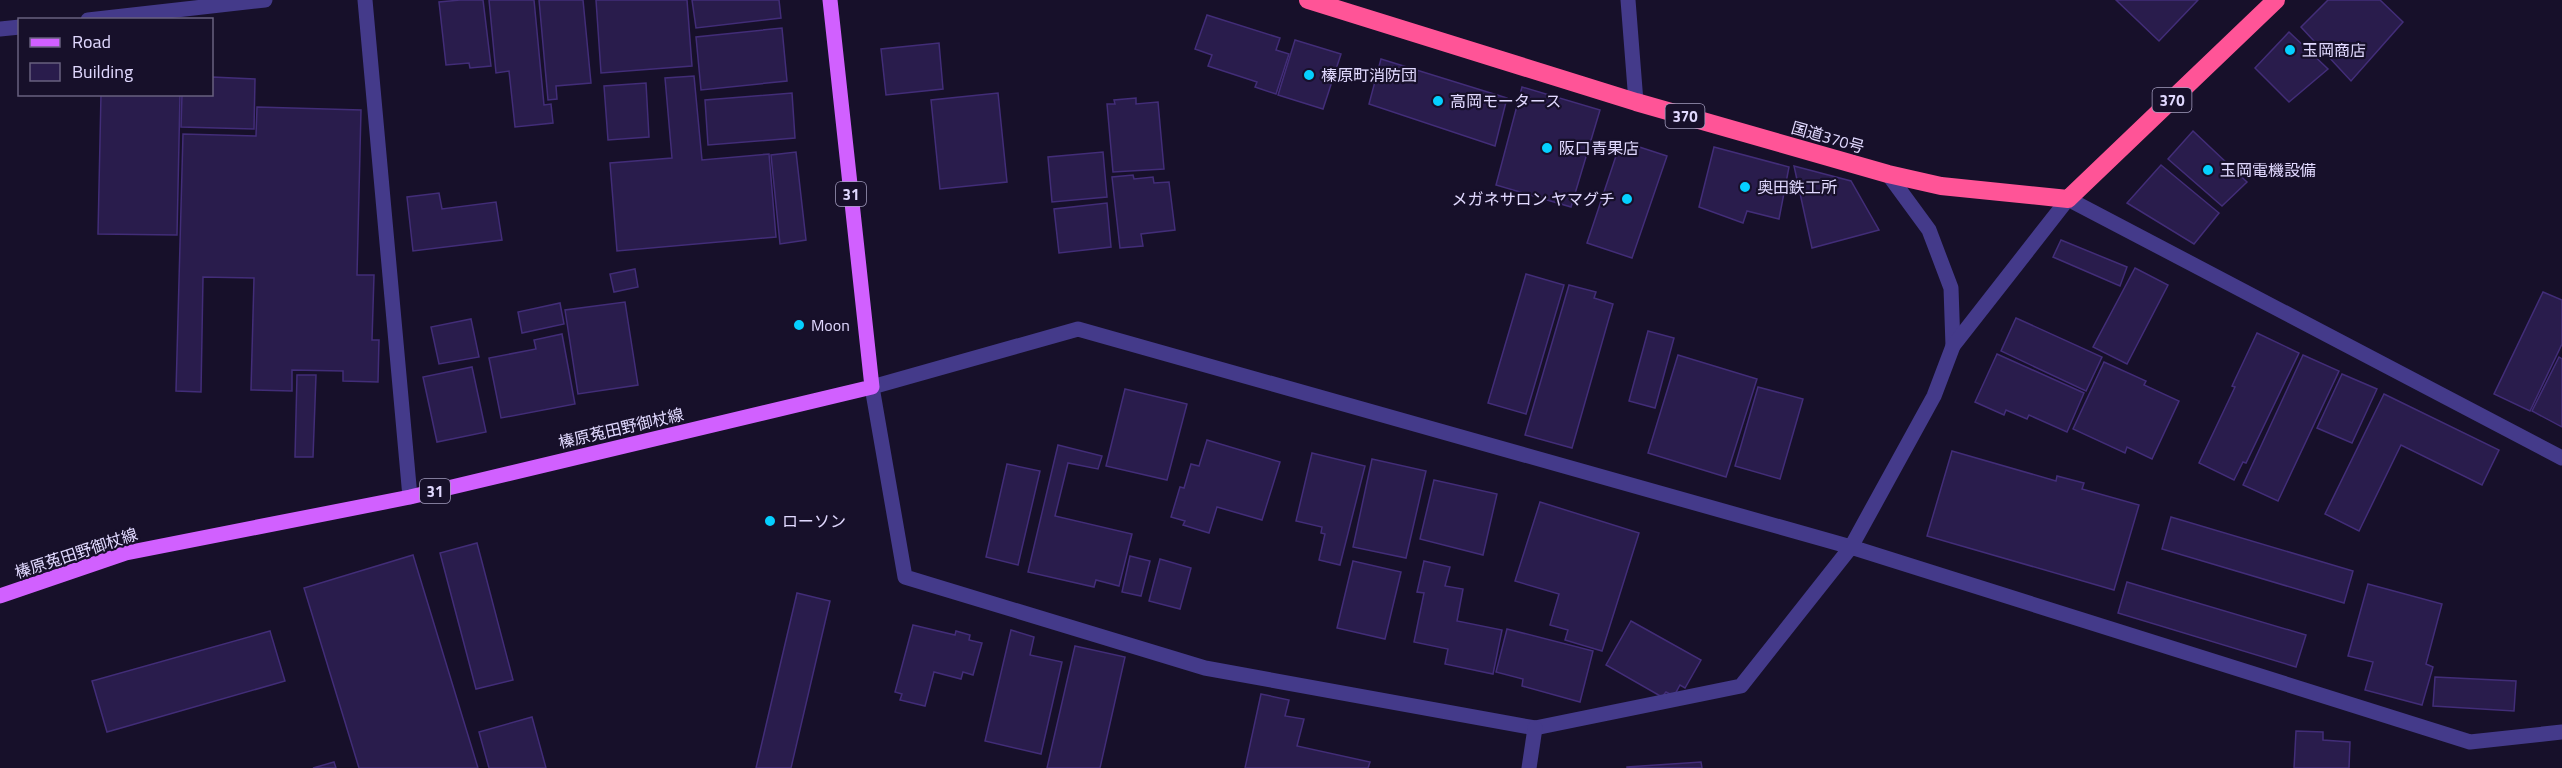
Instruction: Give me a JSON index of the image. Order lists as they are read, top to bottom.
{
  "streets": {
    "highway": ["370", "国道370号"],
    "main road": ["31", "榛原菟田野御杖線"]
  },
  "crossings": [
    ["370", "国道370号"],
    ["31", "榛原菟田野御杖線"]
  ],
  "places": [
    "玉岡商店",
    "榛原町消防団",
    "高岡モータース",
    "阪口青果店",
    "玉岡電機設備",
    "奥田鉄工所",
    "メガネサロン ヤマグチ",
    "Moon",
    "ローソン"
  ],
  "legend": ["Road", "Building"]
}
